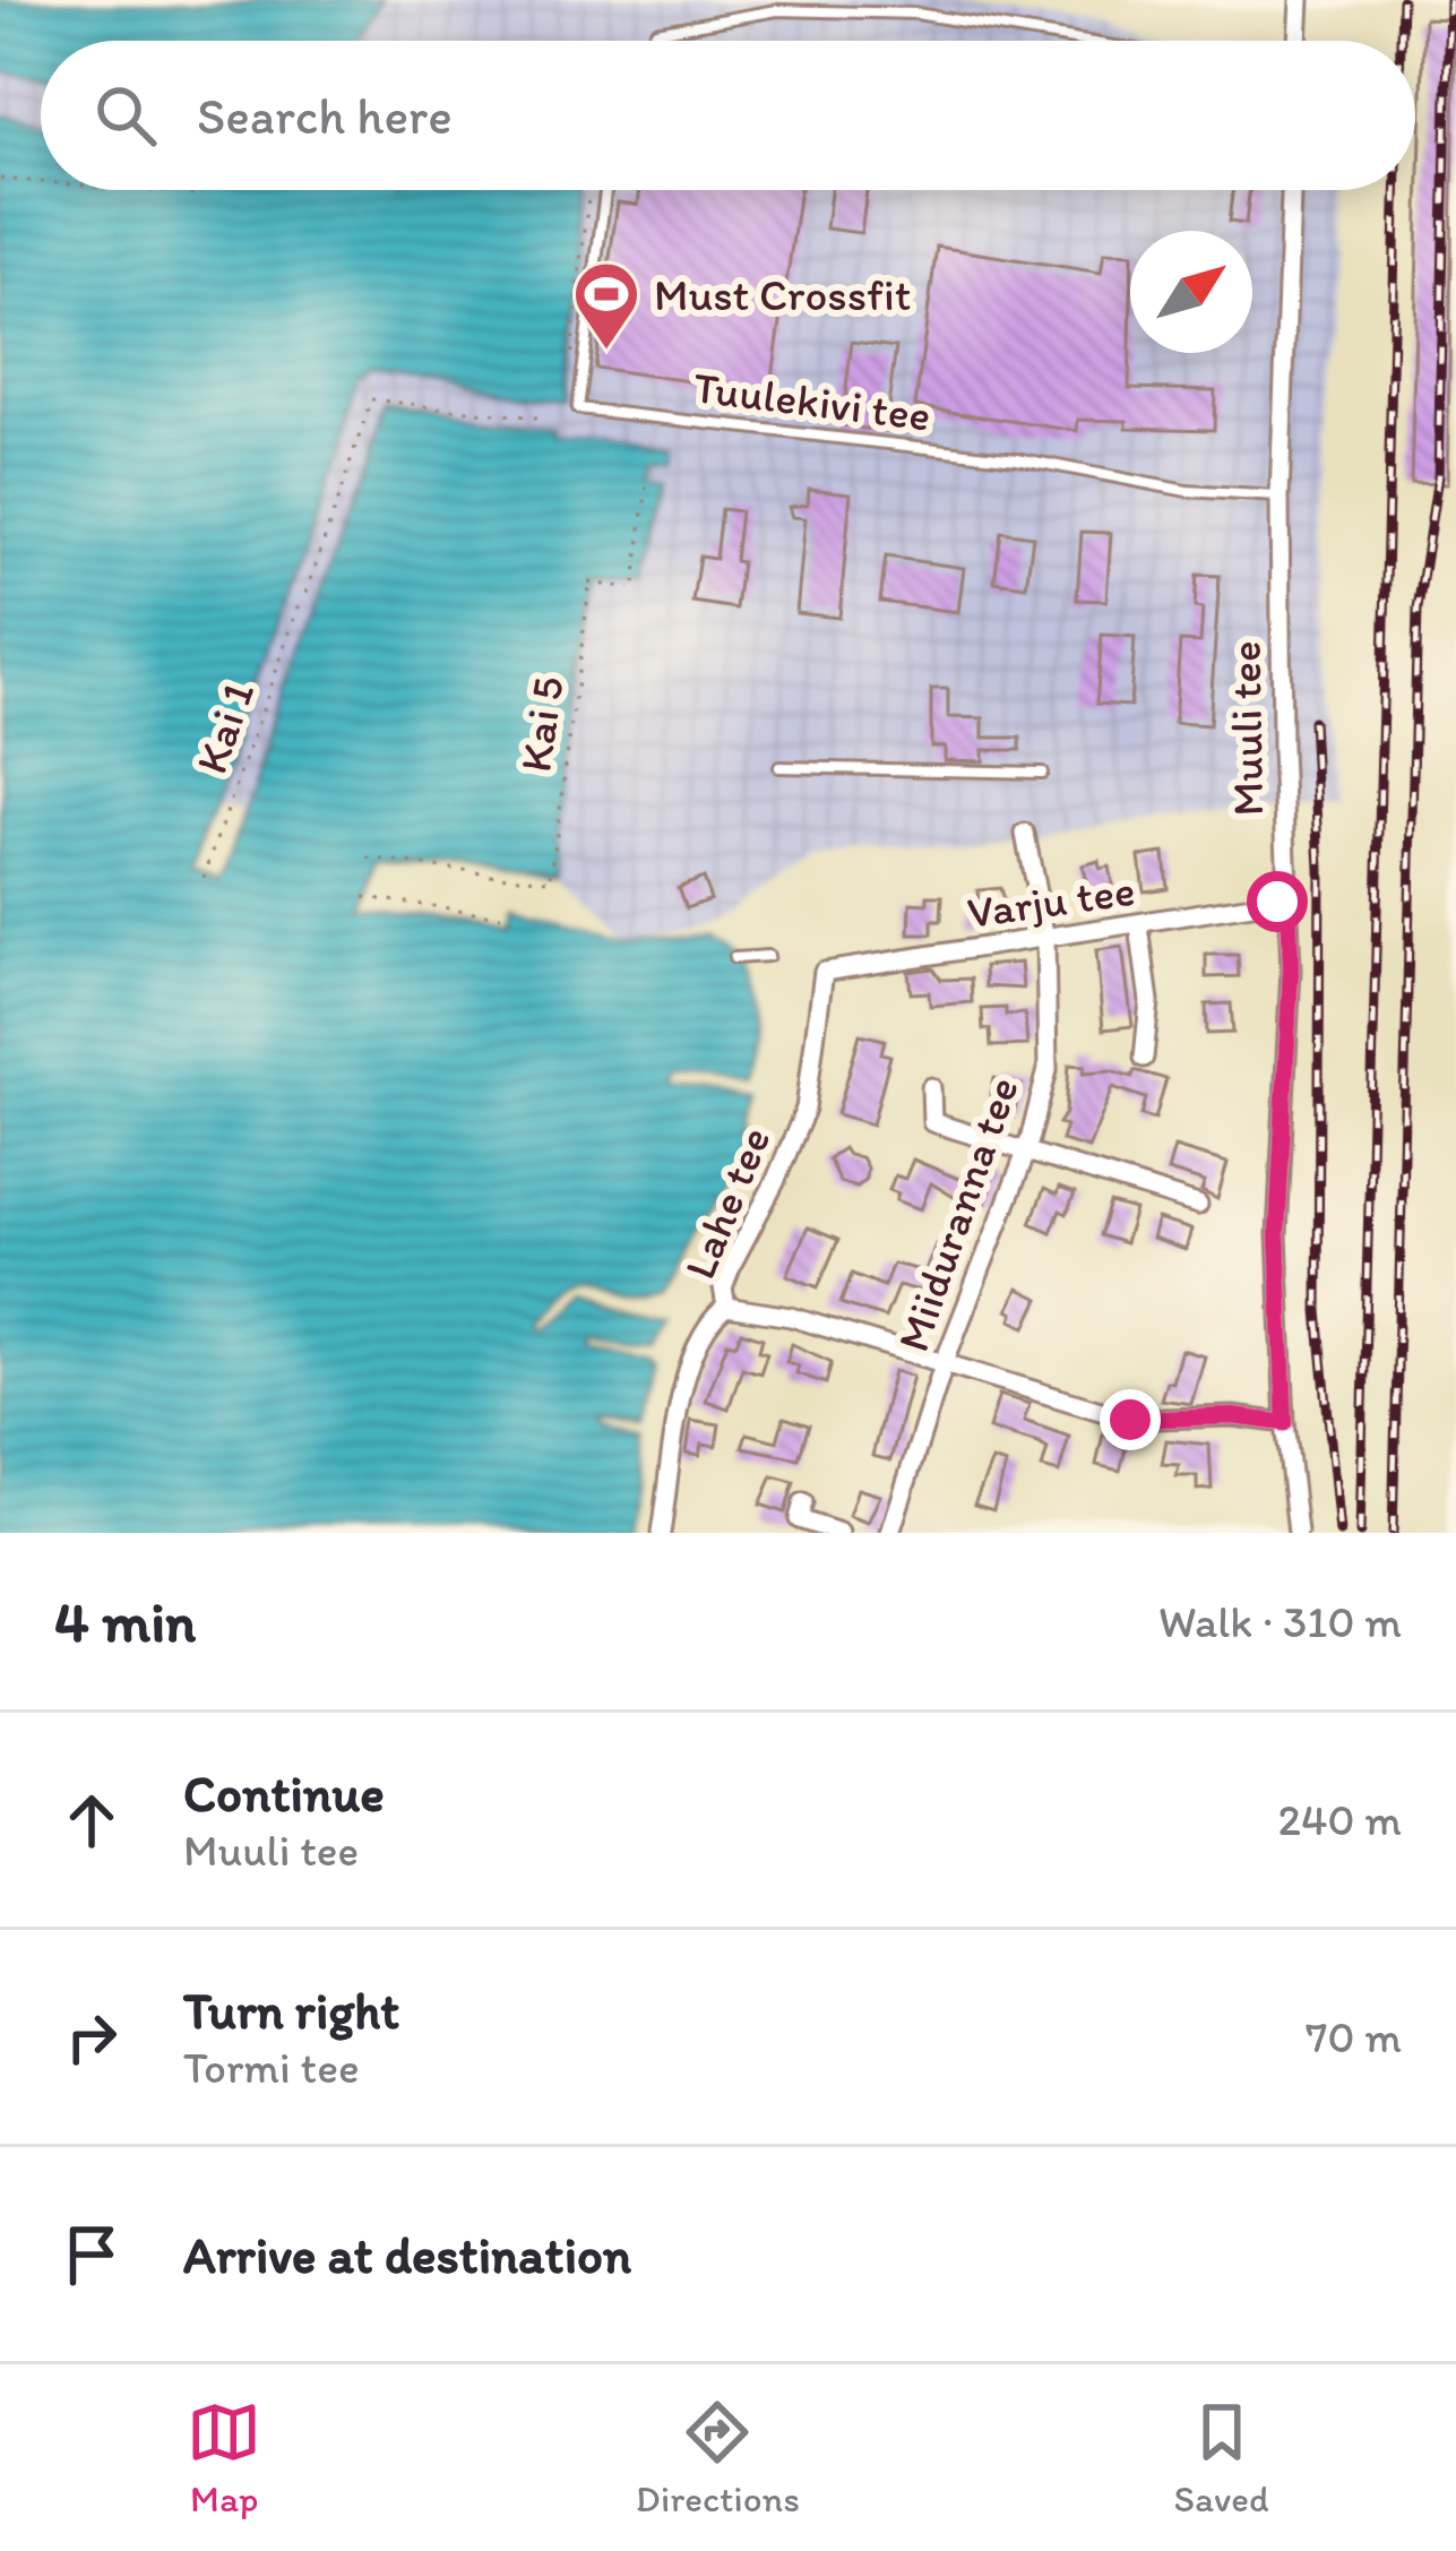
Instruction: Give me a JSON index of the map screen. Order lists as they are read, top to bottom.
{
  "streets": {
    "street": [
      "Muuli tee",
      "Varju tee",
      "Lahe tee",
      "Miiduranna tee"
    ],
    "lane": ["Tuulekivi tee"],
    "path": ["Kai 5", "Kai 1"]
  },
  "crossings": [
    ["Tuulekivi tee", "Muuli tee"],
    ["Muuli tee", "Varju tee"],
    ["Varju tee", "Lahe tee"],
    ["Varju tee", "Miiduranna tee"]
  ],
  "places": {
    "sports": ["Must Crossfit"]
  },
  "north": "top right",
  "page": {
    "search": "Search here",
    "heading": ["4 min", "Walk · 310 m"],
    "list": [
      ["Continue", "Muuli tee", "240 m"],
      ["Turn right", "Tormi tee", "70 m"],
      "Arrive at destination"
    ],
    "nav": ["Map", "Directions", "Saved"]
  }
}
